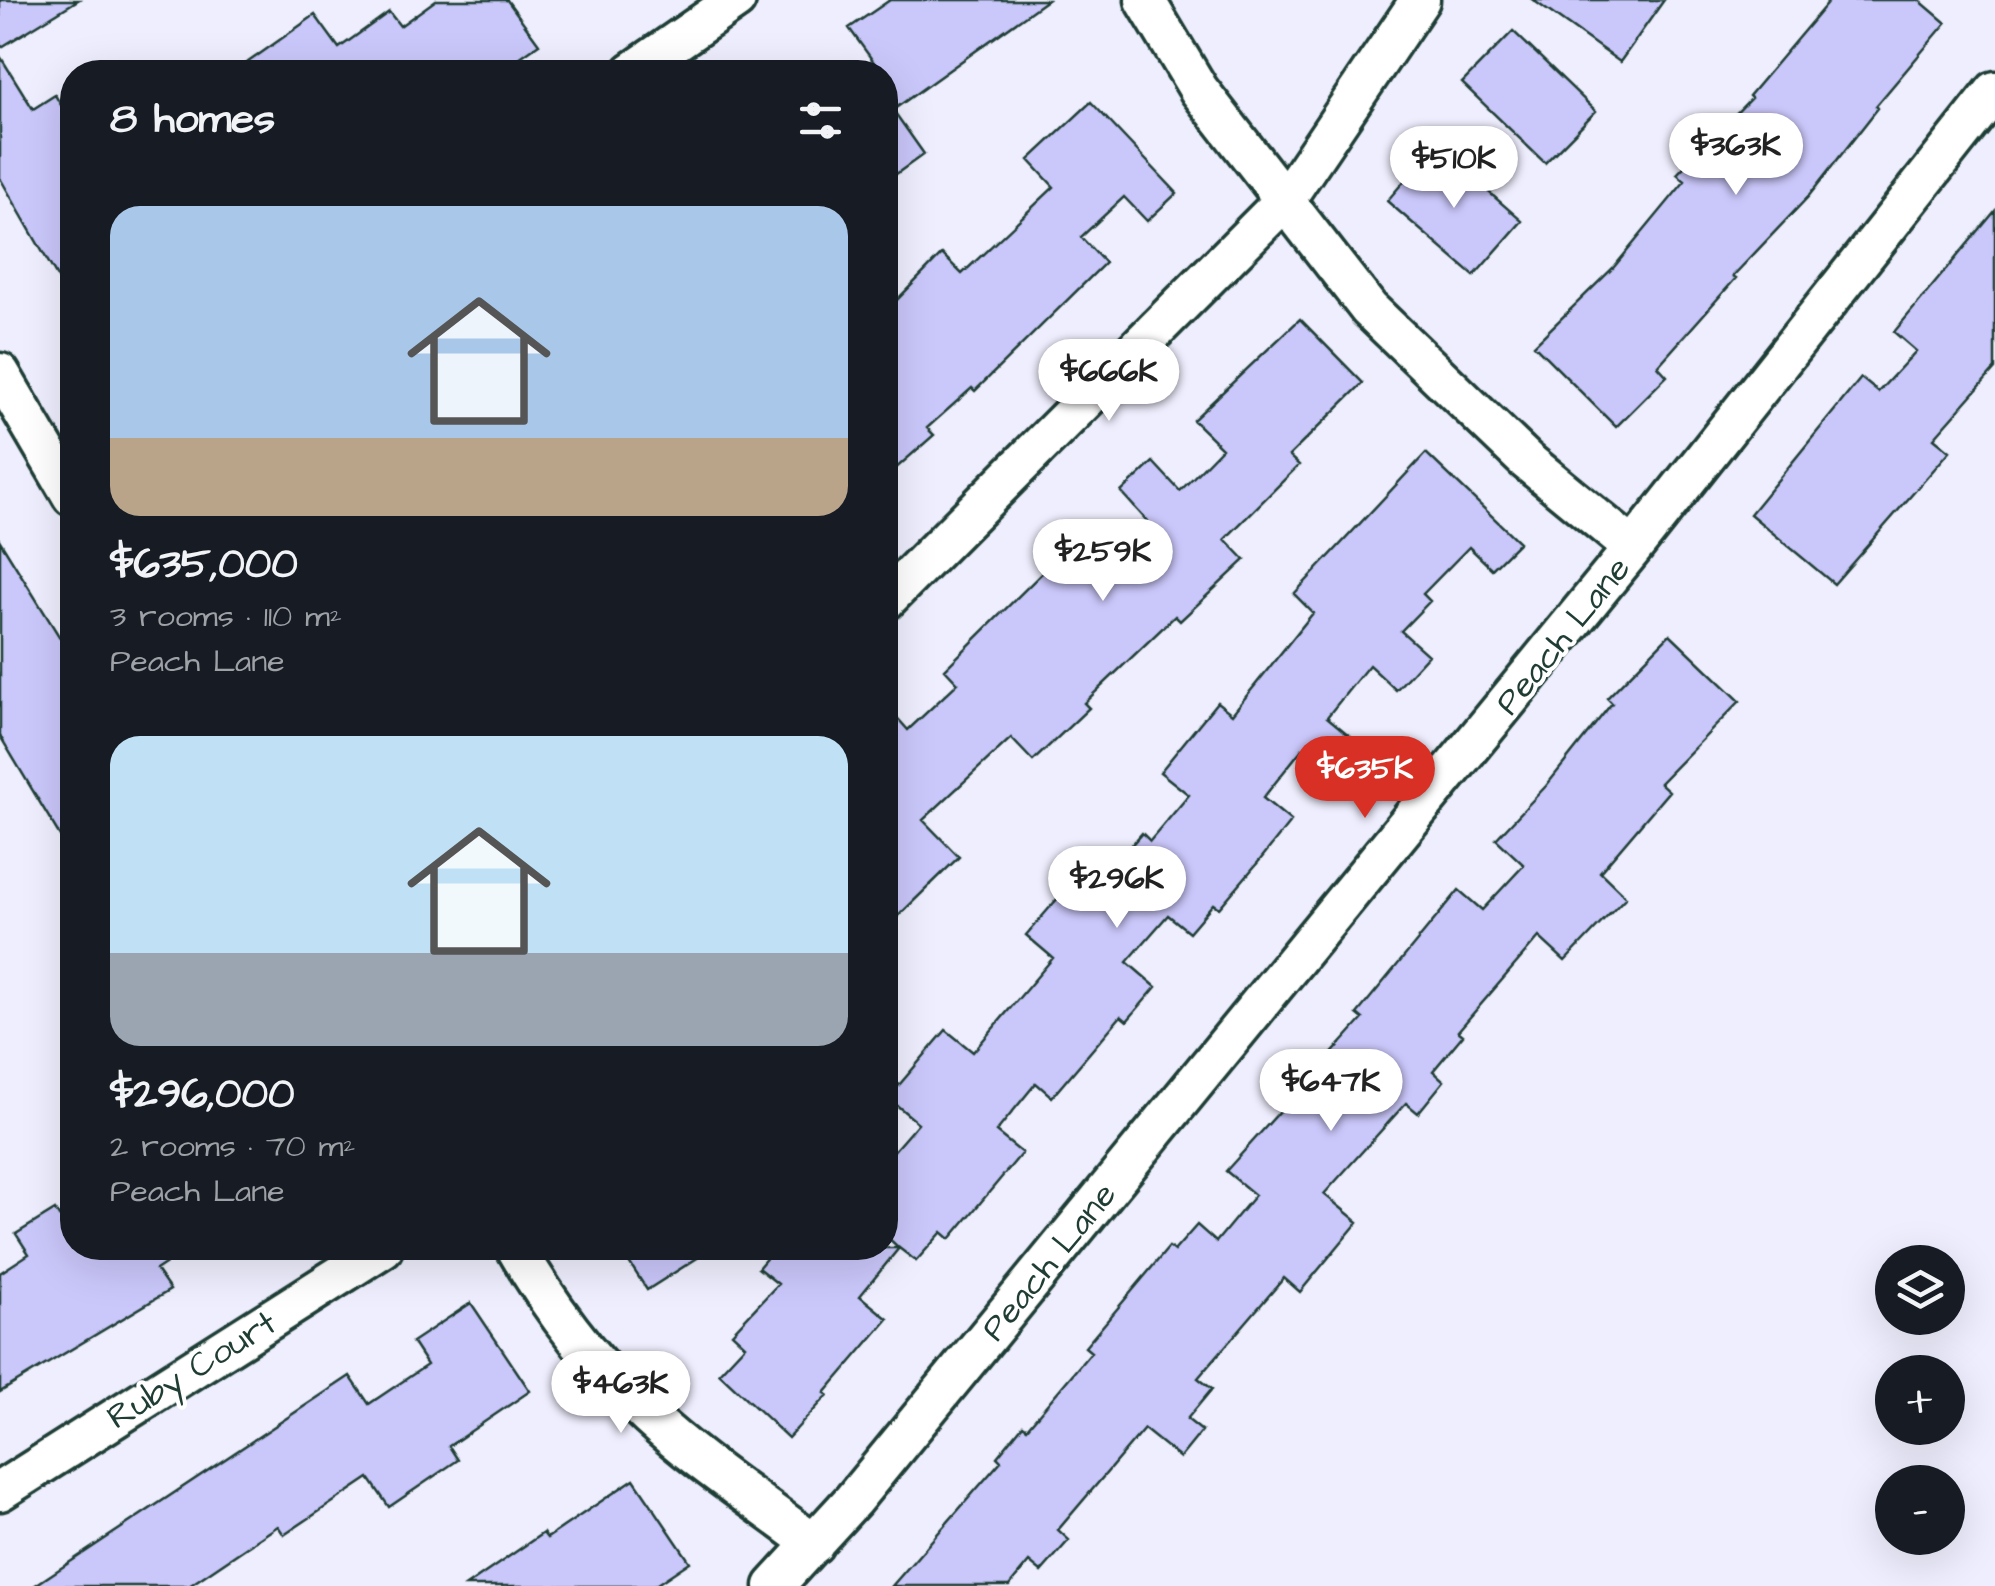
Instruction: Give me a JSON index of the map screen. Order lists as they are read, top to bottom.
{
  "streets": {
    "street": ["Peach Lane", "Ruby Court"]
  },
  "page": {
    "heading": "8 homes",
    "price": [
      "$363K",
      "$510K",
      "$666K",
      "$259K",
      "$635K",
      "$296K",
      "$647K",
      "$463K"
    ],
    "list": [
      {
        "name": "$635,000",
        "note": "3 rooms · 110 m² · Peach Lane"
      },
      {
        "name": "$296,000",
        "note": "2 rooms · 70 m² · Peach Lane"
      }
    ],
    "map_buttons": ["+", "−"]
  }
}
